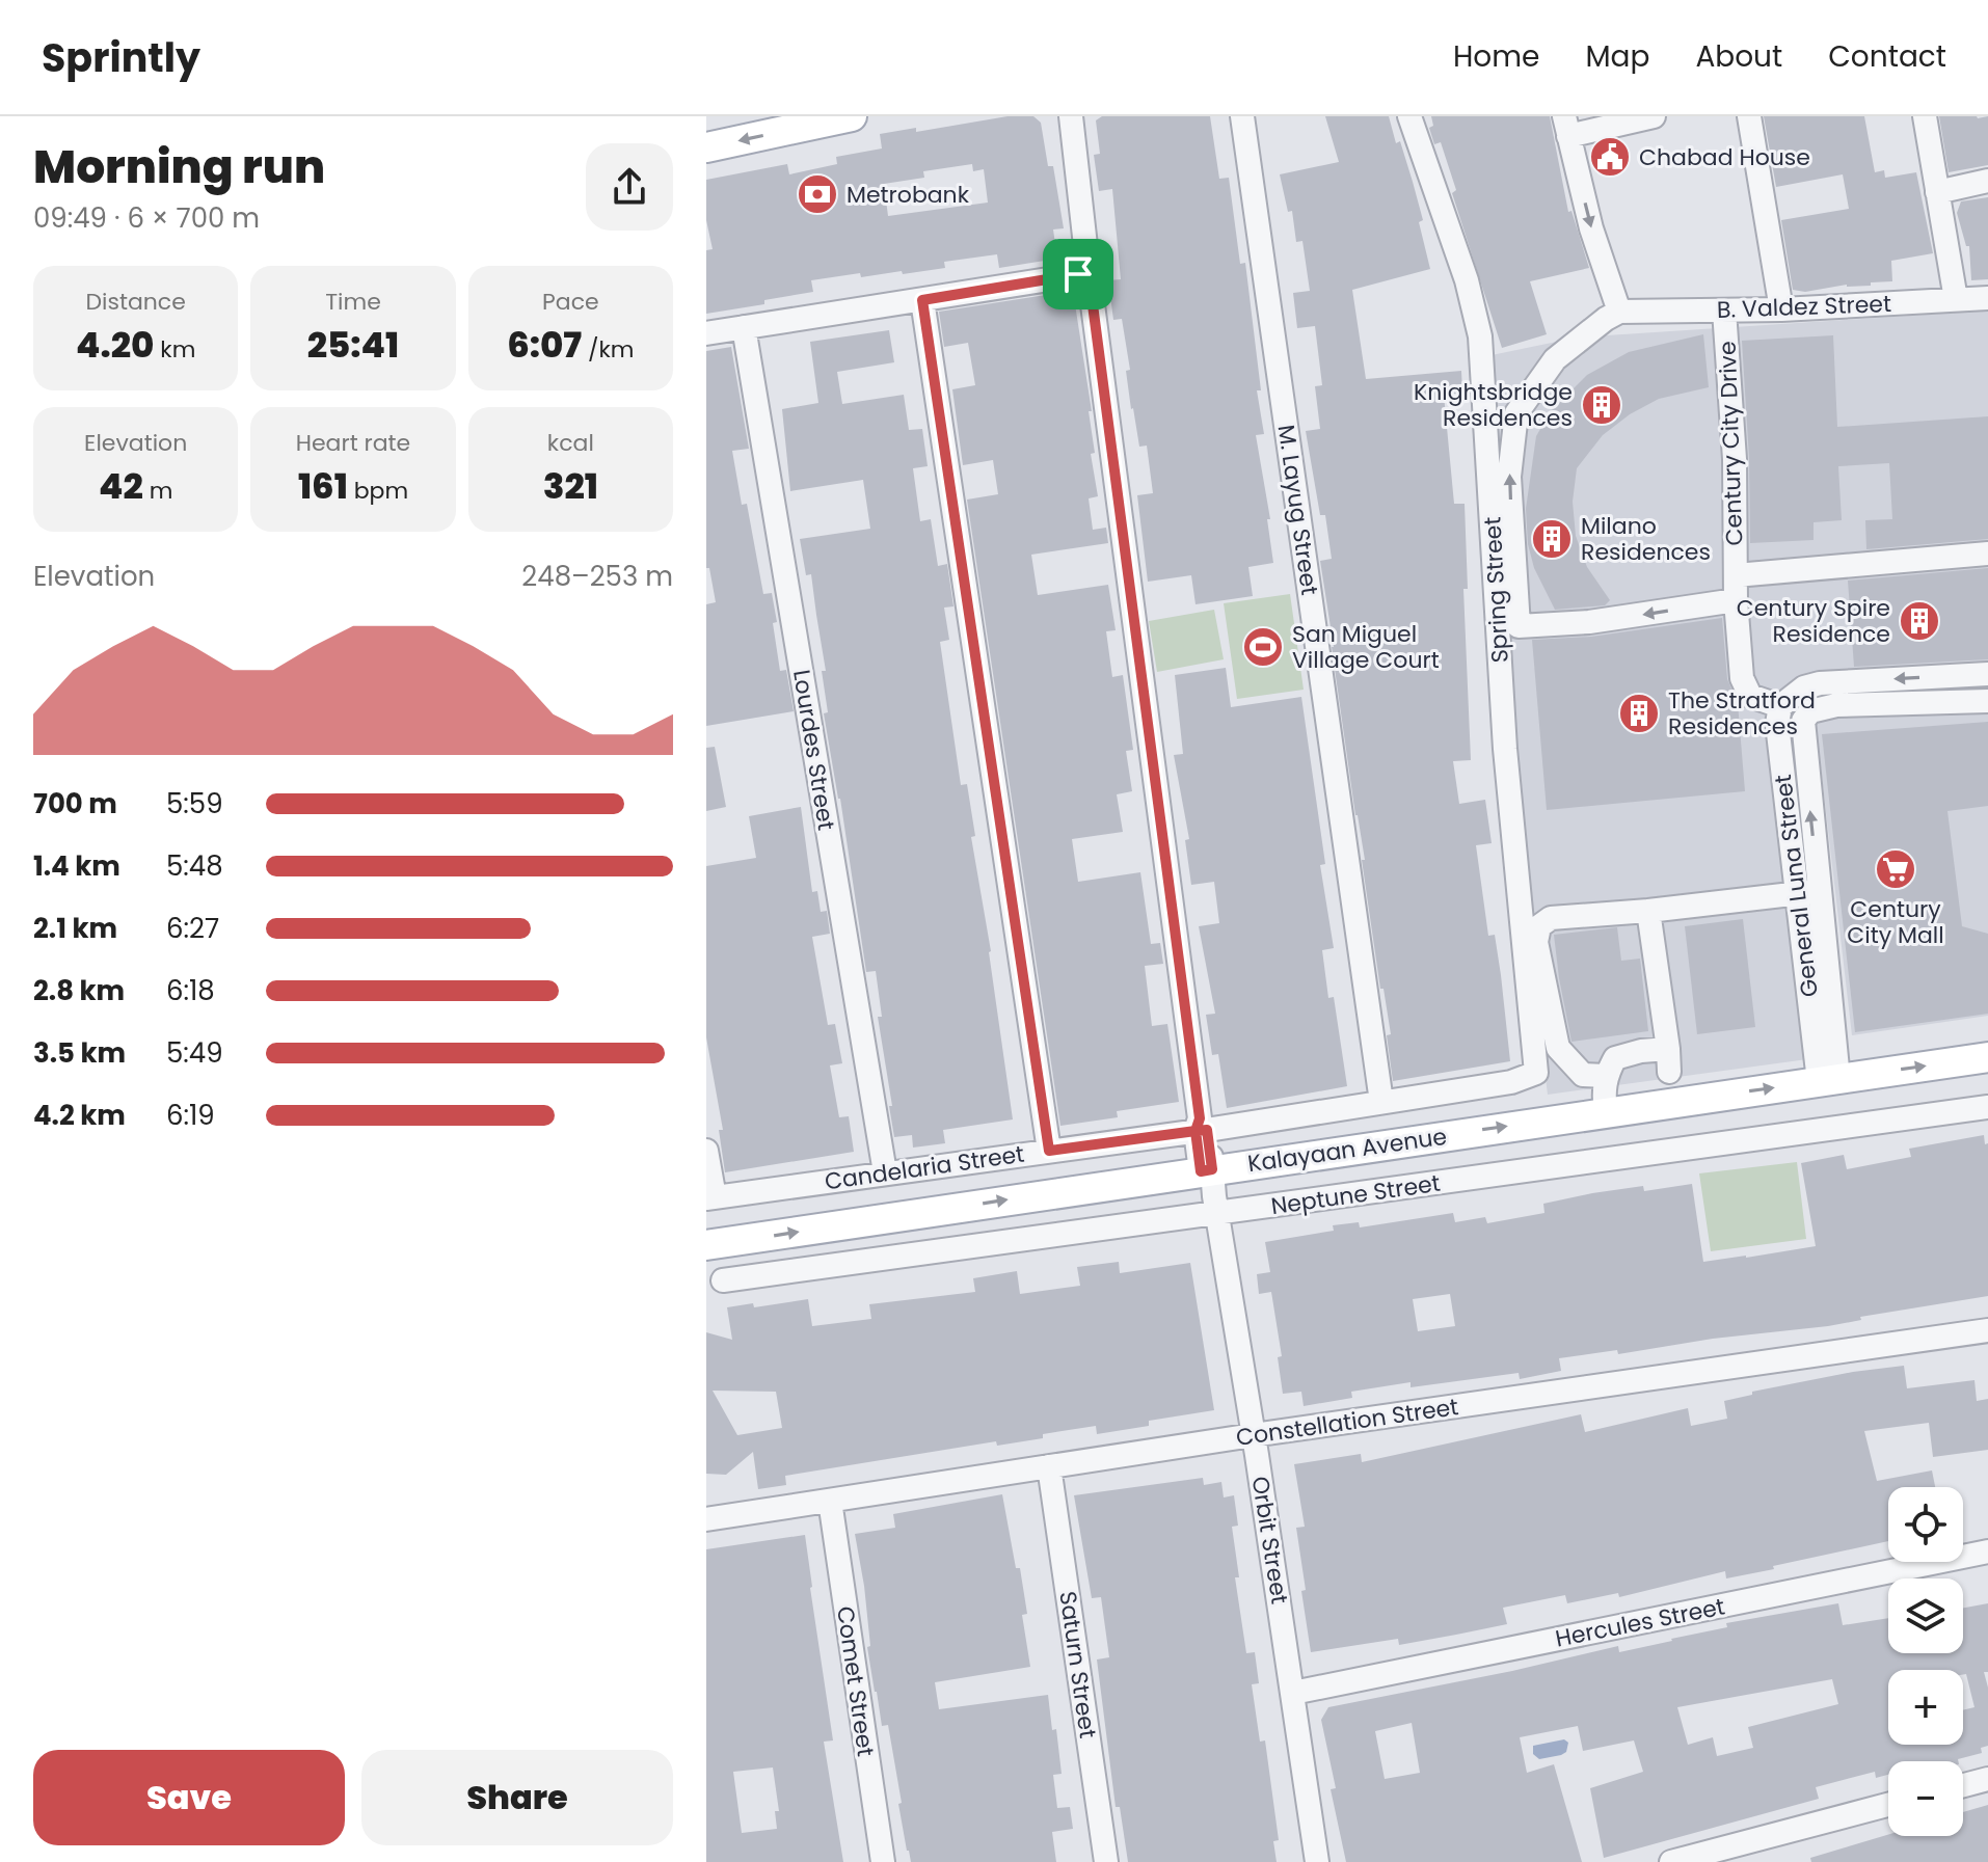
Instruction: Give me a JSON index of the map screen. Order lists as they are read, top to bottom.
{
  "streets": {
    "main road": ["Kalayaan Avenue"],
    "street": [
      "B. Valdez Street",
      "Century City Drive",
      "M. Layug Street",
      "Spring Street",
      "Lourdes Street",
      "General Luna Street",
      "Candelaria Street",
      "Neptune Street",
      "Constellation Street",
      "Orbit Street",
      "Hercules Street",
      "Saturn Street",
      "Comet Street"
    ]
  },
  "crossings": [
    ["B. Valdez Street", "Century City Drive"],
    ["Century City Drive", "General Luna Street"],
    ["M. Layug Street", "Candelaria Street"],
    ["Spring Street", "Candelaria Street"],
    ["Lourdes Street", "Candelaria Street"],
    ["General Luna Street", "Kalayaan Avenue"],
    ["Kalayaan Avenue", "Orbit Street"],
    ["Candelaria Street", "Orbit Street"],
    ["Neptune Street", "Orbit Street"],
    ["Constellation Street", "Orbit Street"],
    ["Constellation Street", "Saturn Street"],
    ["Constellation Street", "Comet Street"],
    ["Orbit Street", "Hercules Street"]
  ],
  "one_way": ["Kalayaan Avenue"],
  "places": {
    "public building": ["Chabad House"],
    "bank": ["Metrobank"],
    "building": [
      "Knightsbridge Residences",
      "Milano Residences",
      "Century Spire Residence",
      "The Stratford Residences"
    ],
    "sports": ["San Miguel Village Court"],
    "supermarket": ["Century City Mall"]
  },
  "page": {
    "header": "Sprintly",
    "nav": [
      "Home",
      "Map",
      "About",
      "Contact"
    ],
    "heading": ["Morning run", "09:49 · 6 × 700 m"],
    "stats": [
      ["Distance", "4.20 km"],
      ["Time", "25:41"],
      ["Pace", "6:07 /km"],
      ["Elevation", "42 m"],
      ["Heart rate", "161 bpm"],
      ["kcal", "321"]
    ],
    "chart": ["Elevation", "248–253 m"],
    "list": [
      {
        "name": "700 m",
        "note": "5:59"
      },
      {
        "name": "1.4 km",
        "note": "5:48"
      },
      {
        "name": "2.1 km",
        "note": "6:27"
      },
      {
        "name": "2.8 km",
        "note": "6:18"
      },
      {
        "name": "3.5 km",
        "note": "5:49"
      },
      {
        "name": "4.2 km",
        "note": "6:19"
      }
    ],
    "map_buttons": ["+", "−"],
    "buttons": ["Save", "Share"]
  }
}
